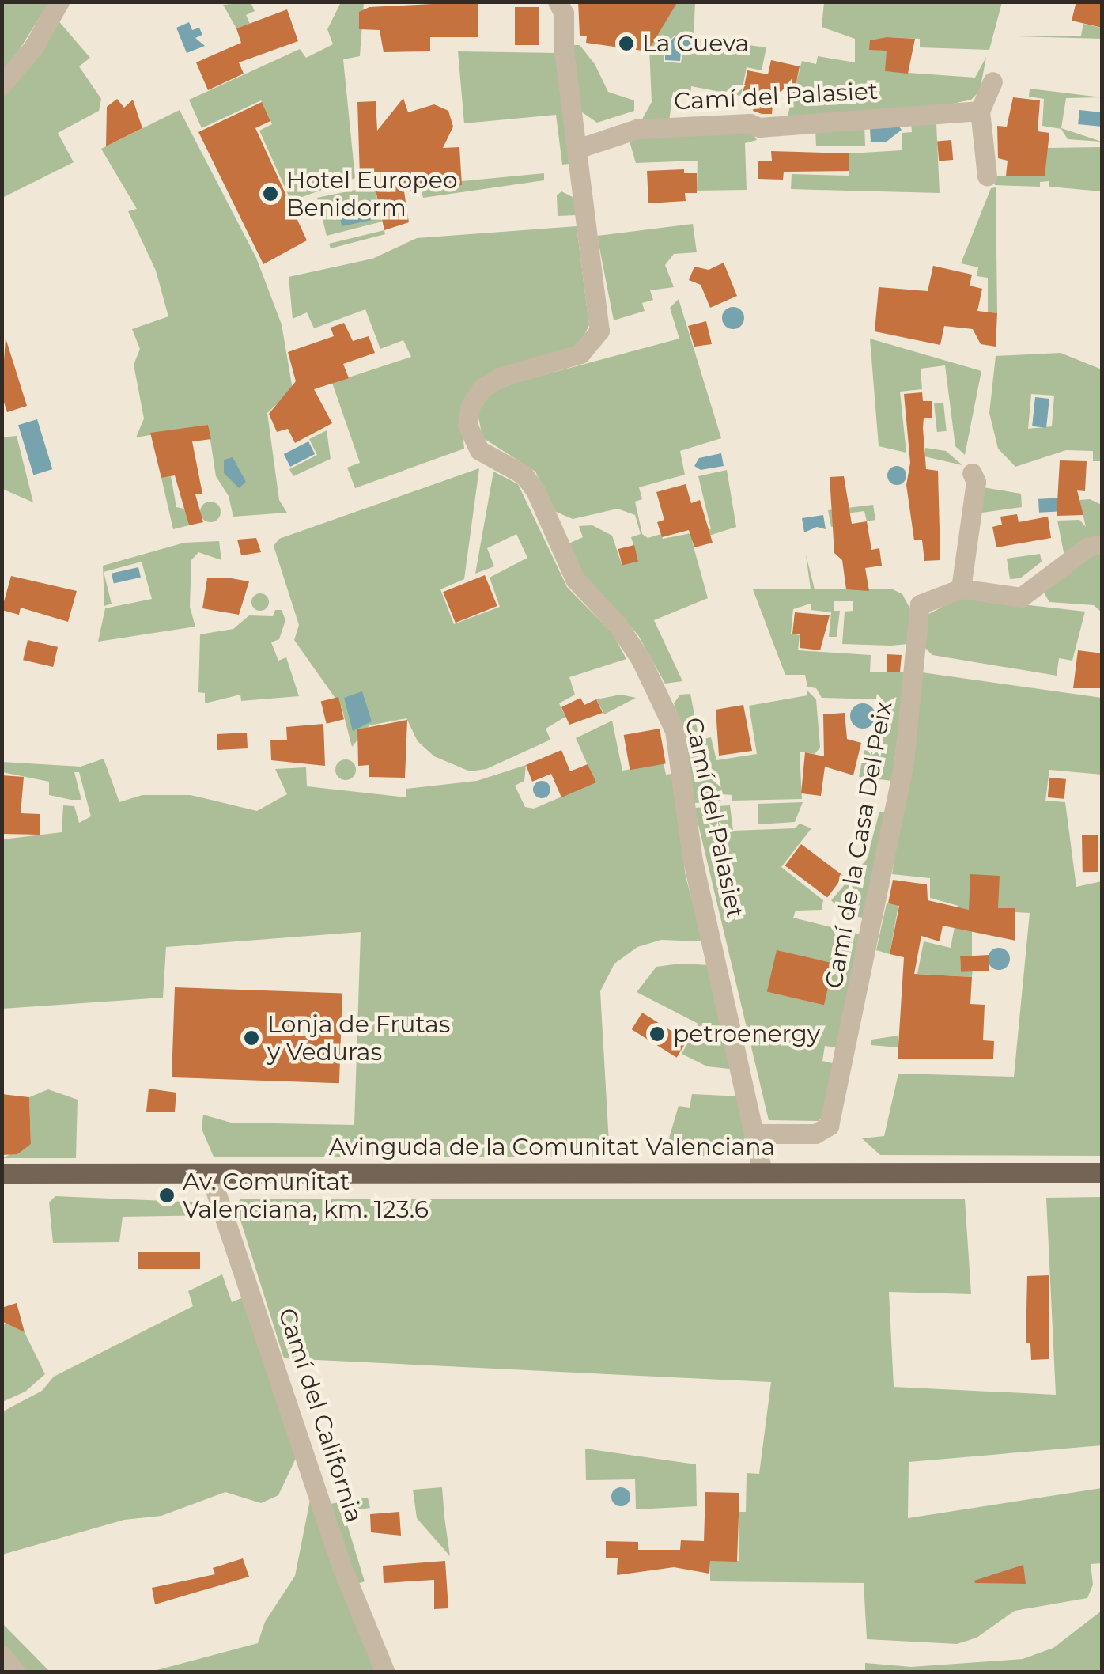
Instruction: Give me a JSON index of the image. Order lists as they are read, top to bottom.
{
  "streets": {
    "main road": ["Avinguda de la Comunitat Valenciana"],
    "lane": ["Camí del Palasiet", "Camí de la Casa Del Peix", "Camí del California"]
  },
  "crossings": [
    ["Camí del Palasiet", "Camí de la Casa Del Peix"],
    ["Camí del Palasiet", "Avinguda de la Comunitat Valenciana"],
    ["Avinguda de la Comunitat Valenciana", "Camí del California"]
  ],
  "places": [
    "La Cueva",
    "Hotel Europeo Benidorm",
    "petroenergy",
    "Lonja de Frutas y Veduras",
    "Av. Comunitat Valenciana, km. 123.6"
  ]
}
